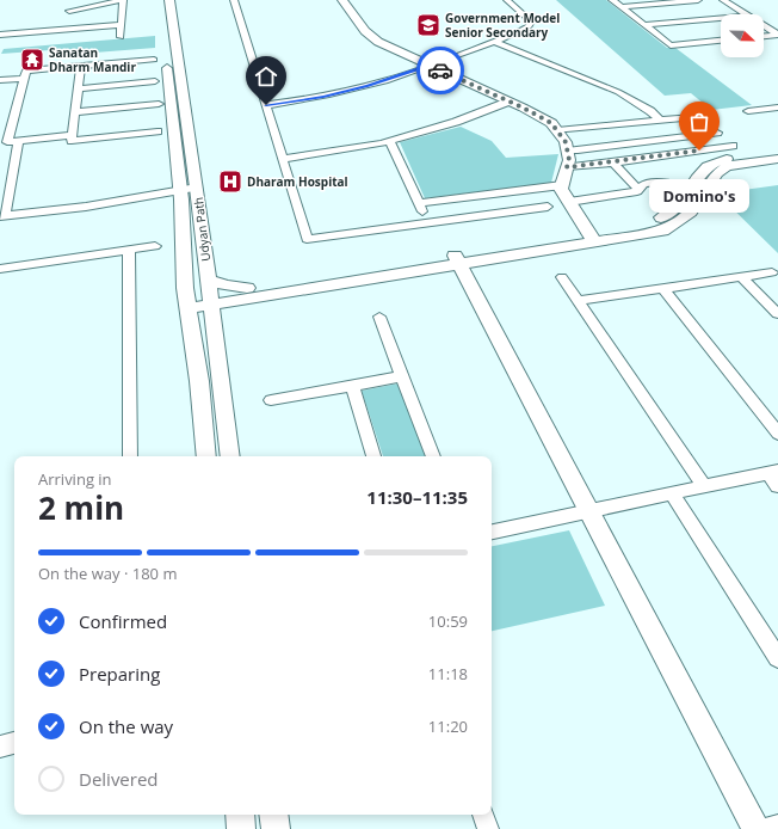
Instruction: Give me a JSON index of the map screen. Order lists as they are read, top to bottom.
{
  "streets": {
    "street": ["Udyan Path"]
  },
  "places": {
    "school or university": ["Government Model Senior Secondary"],
    "temple": ["Sanatan Dharm Mandir"],
    "other": ["Domino's"],
    "hospital": ["Dharam Hospital"]
  },
  "north": "right",
  "page": {
    "bubble": "Domino's",
    "heading": ["2 min", "Arriving in", "11:30–11:35"],
    "bar": "On the way · 180 m",
    "list": [
      ["Confirmed", "10:59"],
      ["Preparing", "11:18"],
      ["On the way", "11:20"],
      "Delivered"
    ]
  }
}
